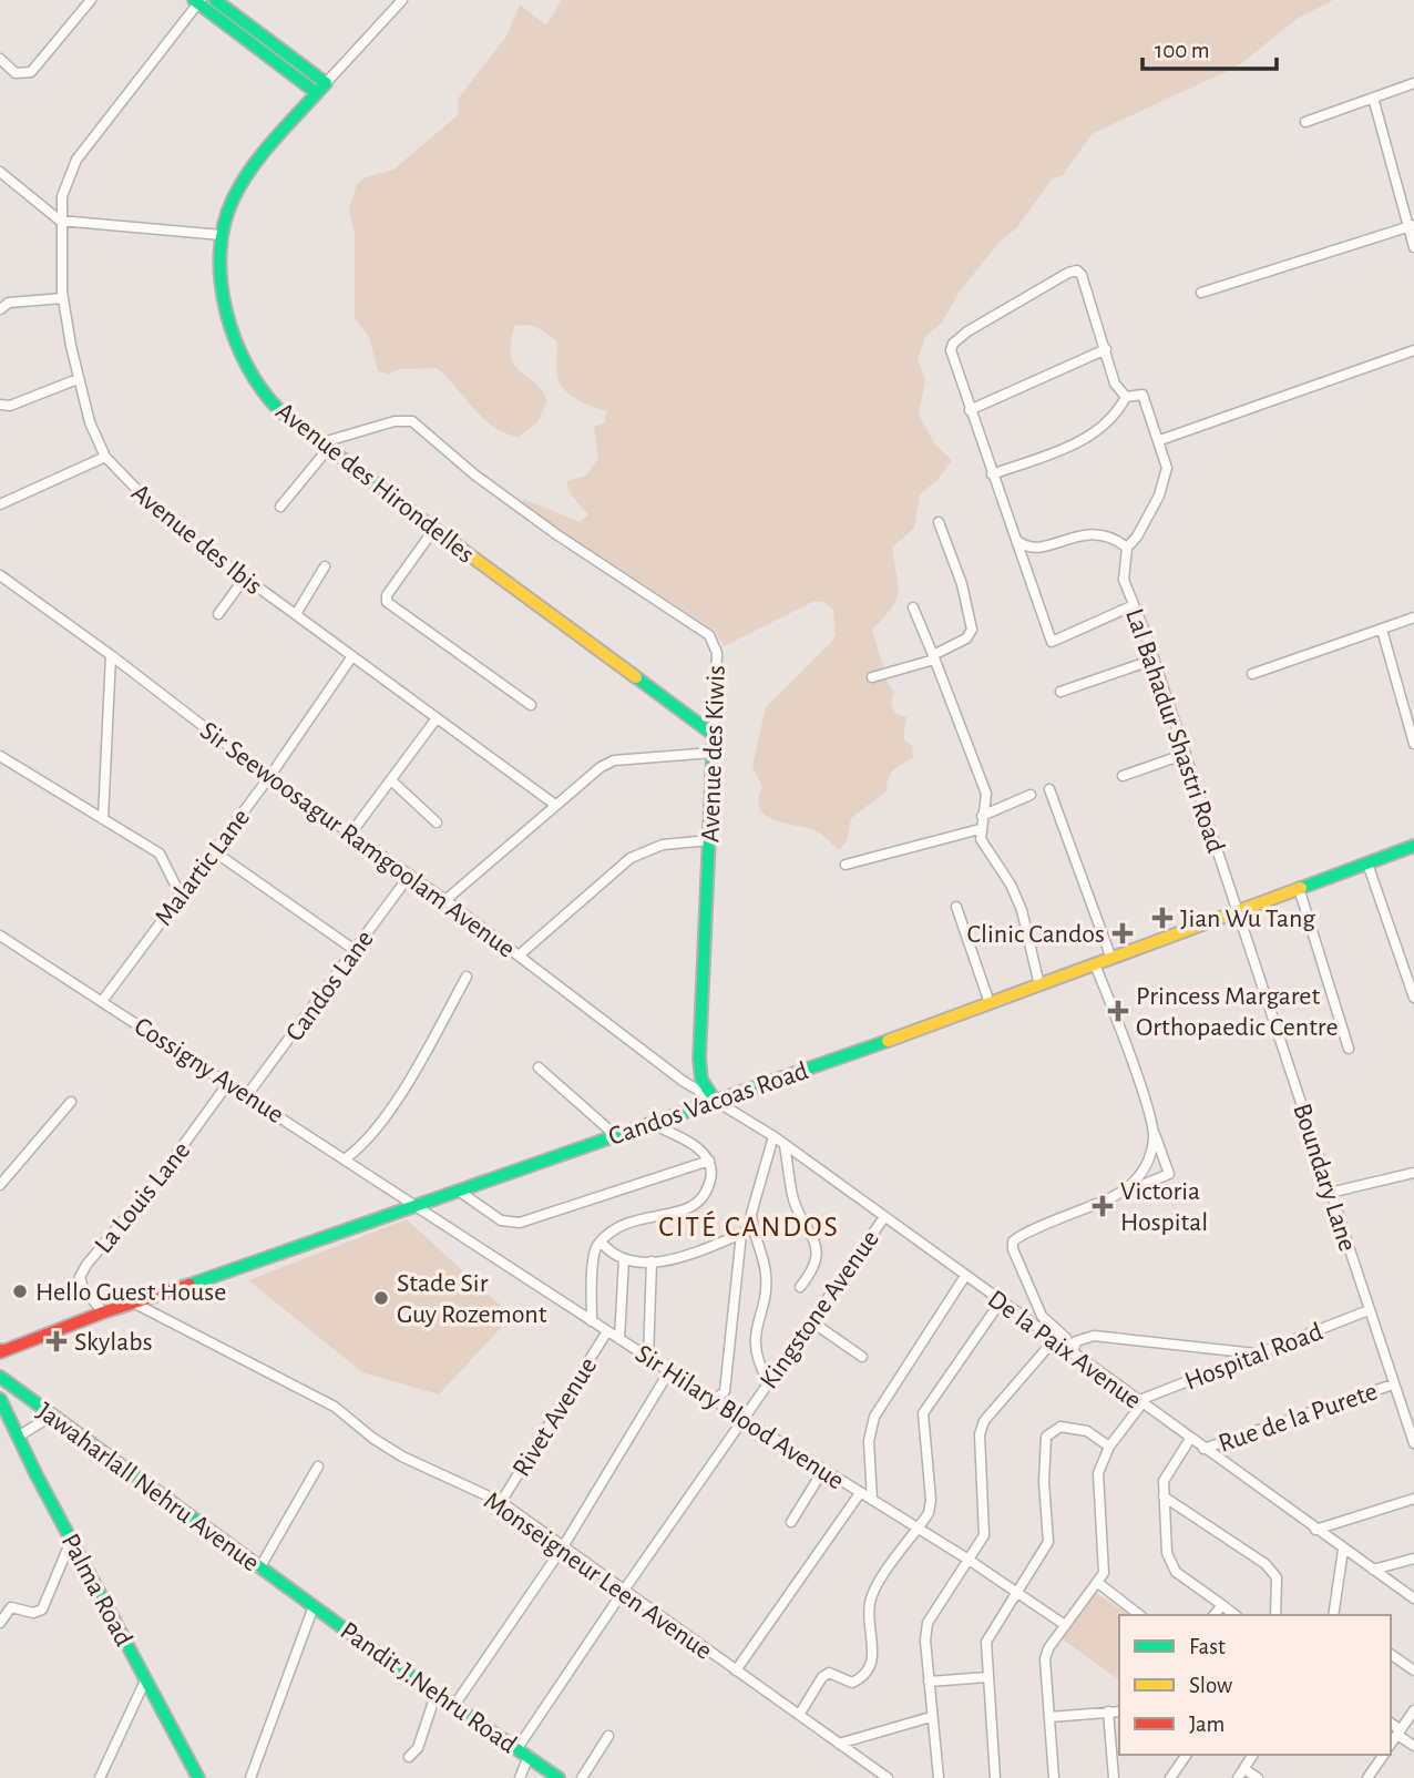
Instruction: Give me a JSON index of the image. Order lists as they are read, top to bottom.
{
  "streets": {
    "main road": [
      "Avenue des Hirondelles",
      "Avenue des Kiwis",
      "Candos Vacoas Road",
      "Jawaharlall Nehru Avenue",
      "Palma Road",
      "Pandit J.Nehru Road"
    ],
    "street": [
      "Avenue des Ibis",
      "Lal Bahadur Shastri Road",
      "Sir Seewoosagur Ramgoolam Avenue",
      "Malartic Lane",
      "Candos Lane",
      "Cossigny Avenue",
      "Boundary Lane",
      "La Louis Lane",
      "Kingstone Avenue",
      "De la Paix Avenue",
      "Hospital Road",
      "Rivet Avenue",
      "Sir Hilary Blood Avenue",
      "Rue de la Purete",
      "Monseigneur Leen Avenue"
    ]
  },
  "crossings": [
    ["Avenue des Hirondelles", "Avenue des Kiwis"],
    ["Avenue des Ibis", "Malartic Lane"],
    ["Lal Bahadur Shastri Road", "Candos Vacoas Road"],
    ["Lal Bahadur Shastri Road", "Boundary Lane"],
    ["Avenue des Kiwis", "Sir Seewoosagur Ramgoolam Avenue"],
    ["Avenue des Kiwis", "Candos Vacoas Road"],
    ["Avenue des Kiwis", "De la Paix Avenue"],
    ["Sir Seewoosagur Ramgoolam Avenue", "Malartic Lane"],
    ["Sir Seewoosagur Ramgoolam Avenue", "Candos Lane"],
    ["Sir Seewoosagur Ramgoolam Avenue", "Candos Vacoas Road"],
    ["Sir Seewoosagur Ramgoolam Avenue", "De la Paix Avenue"],
    ["Malartic Lane", "Cossigny Avenue"],
    ["Candos Lane", "Cossigny Avenue"],
    ["Cossigny Avenue", "Candos Vacoas Road"],
    ["Cossigny Avenue", "La Louis Lane"],
    ["Cossigny Avenue", "Sir Hilary Blood Avenue"],
    ["Candos Vacoas Road", "Boundary Lane"],
    ["Candos Vacoas Road", "La Louis Lane"],
    ["Candos Vacoas Road", "De la Paix Avenue"],
    ["Candos Vacoas Road", "Sir Hilary Blood Avenue"],
    ["Candos Vacoas Road", "Monseigneur Leen Avenue"],
    ["Boundary Lane", "Hospital Road"],
    ["Boundary Lane", "Rue de la Purete"],
    ["Kingstone Avenue", "De la Paix Avenue"],
    ["Kingstone Avenue", "Sir Hilary Blood Avenue"],
    ["Kingstone Avenue", "Monseigneur Leen Avenue"],
    ["Kingstone Avenue", "Pandit J.Nehru Road"],
    ["De la Paix Avenue", "Hospital Road"],
    ["De la Paix Avenue", "Rue de la Purete"],
    ["Rivet Avenue", "Sir Hilary Blood Avenue"],
    ["Rivet Avenue", "Monseigneur Leen Avenue"],
    ["Jawaharlall Nehru Avenue", "Pandit J.Nehru Road"]
  ],
  "districts": ["CITÉ CANDOS"],
  "places": {
    "health": [
      "Jian Wu Tang",
      "Clinic Candos",
      "Princess Margaret Orthopaedic Centre",
      "Victoria Hospital",
      "Skylabs"
    ],
    "other": ["Hello Guest House", "Stade Sir Guy Rozemont"]
  },
  "legend": ["Fast", "Slow", "Jam"],
  "scale_bar": "100 m"
}
